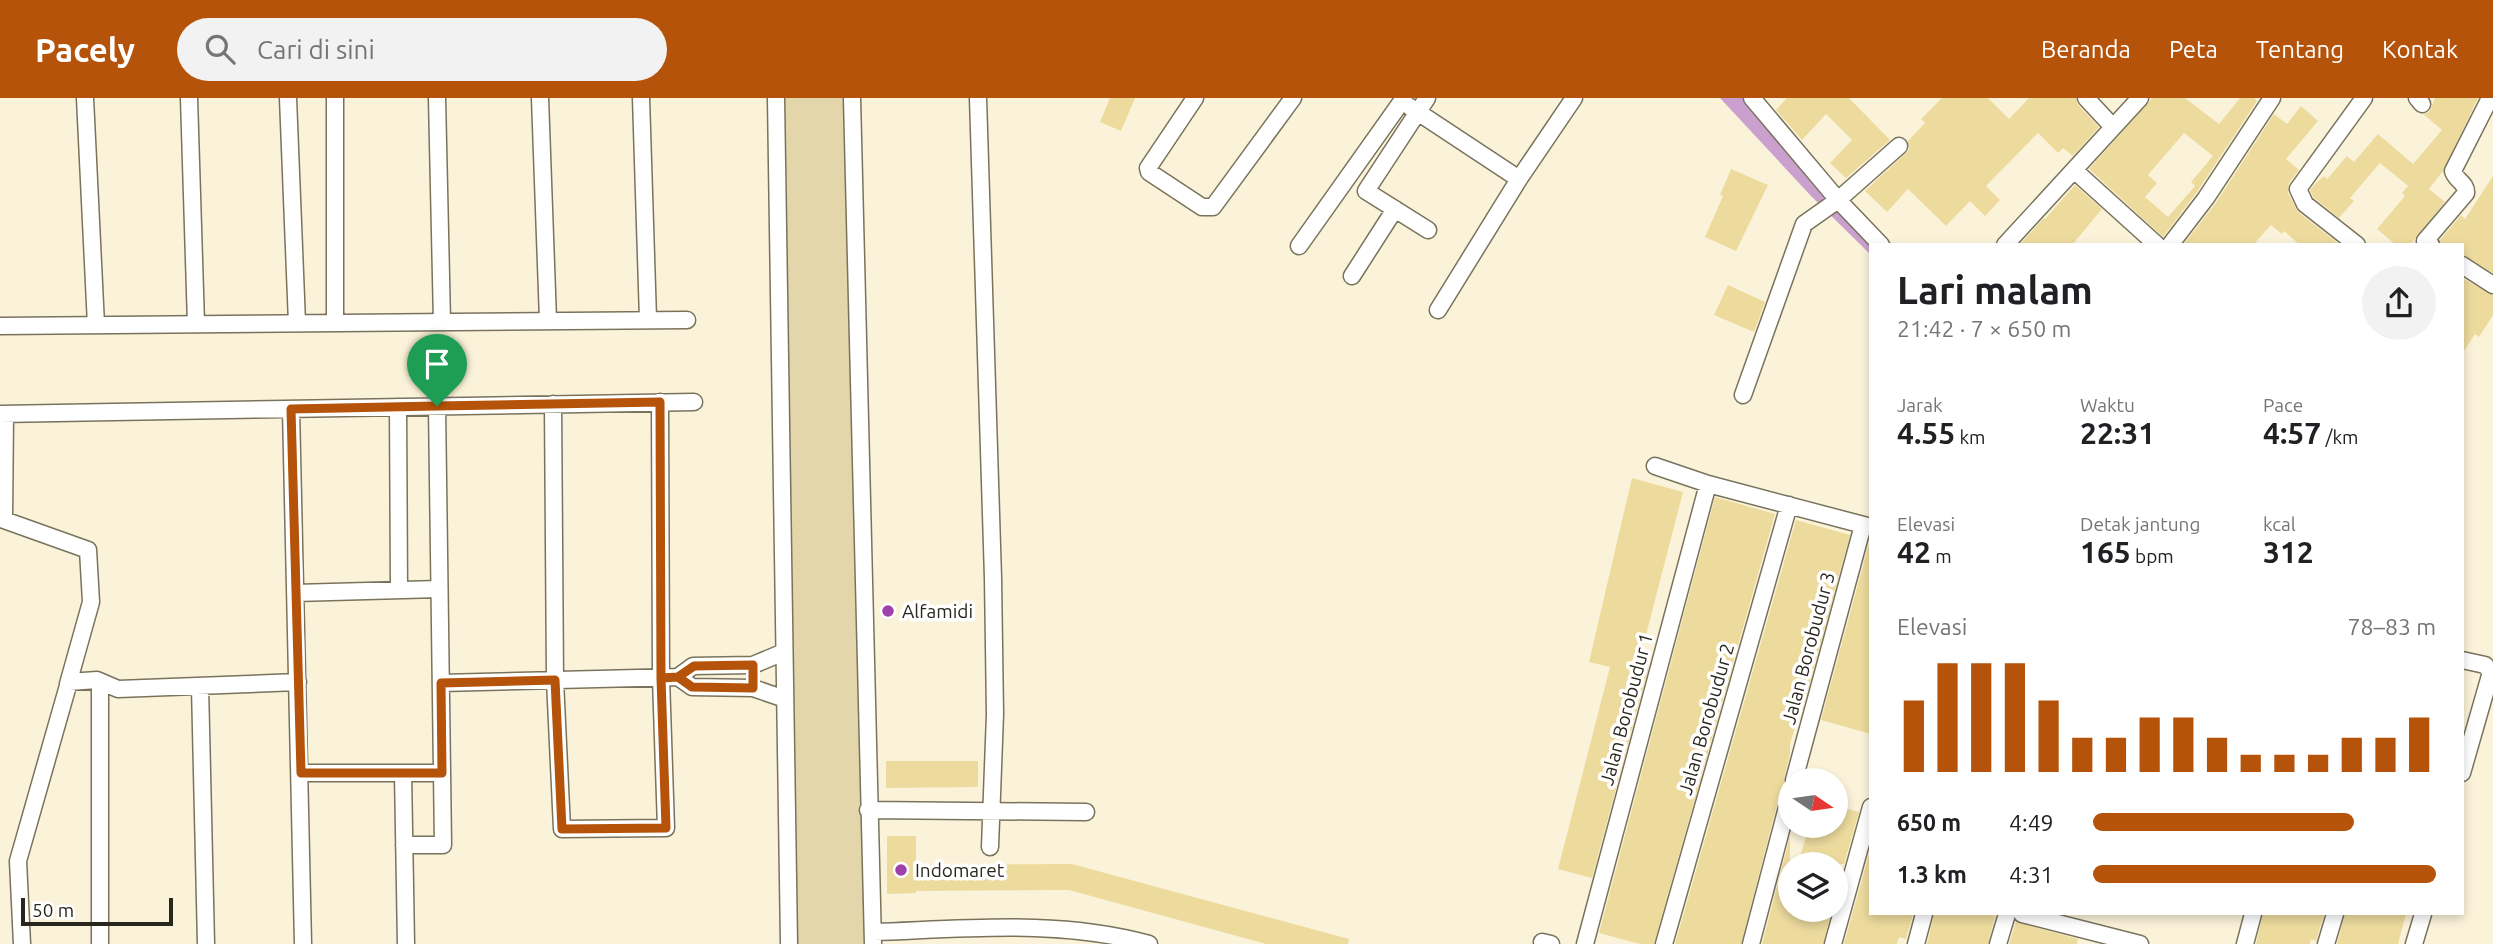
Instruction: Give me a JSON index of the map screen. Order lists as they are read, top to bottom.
{
  "streets": {
    "street": ["Jalan Borobudur 3", "Jalan Borobudur 1", "Jalan Borobudur 2"]
  },
  "places": ["Alfamidi", "Indomaret"],
  "scale_bar": "50 m",
  "north": "right",
  "page": {
    "header": "Pacely",
    "search": "Cari di sini",
    "nav": [
      "Beranda",
      "Peta",
      "Tentang",
      "Kontak"
    ],
    "heading": ["Lari malam", "21:42 · 7 × 650 m"],
    "stats": [
      ["Jarak", "4.55 km"],
      ["Waktu", "22:31"],
      ["Pace", "4:57 /km"],
      ["Elevasi", "42 m"],
      ["Detak jantung", "165 bpm"],
      ["kcal", "312"]
    ],
    "chart": ["Elevasi", "78–83 m"],
    "list": [
      {
        "name": "650 m",
        "note": "4:49"
      },
      {
        "name": "1.3 km",
        "note": "4:31"
      }
    ],
    "scale": "50 m"
  }
}
